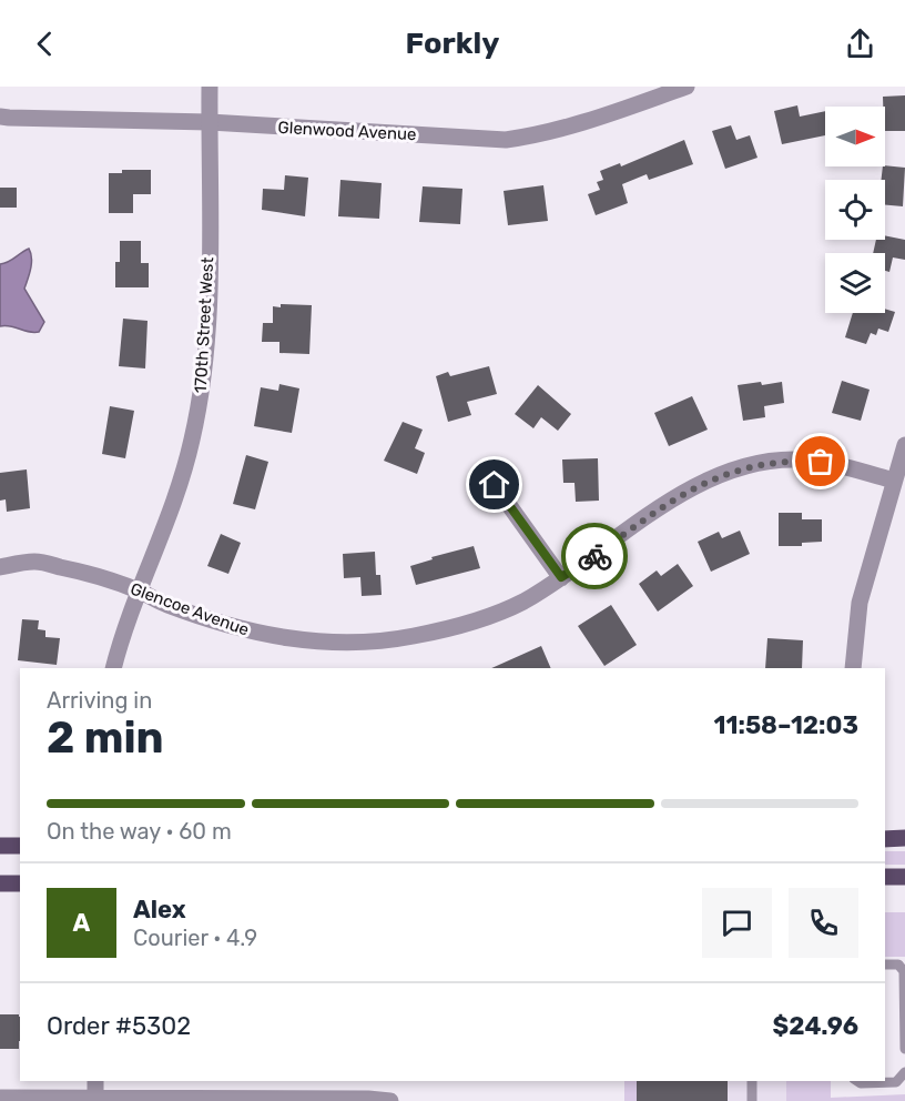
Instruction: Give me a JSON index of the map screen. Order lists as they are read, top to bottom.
{
  "streets": {
    "street": ["Glenwood Avenue", "170th Street West", "Glencoe Avenue"]
  },
  "crossings": [
    ["Glenwood Avenue", "170th Street West"],
    ["170th Street West", "Glencoe Avenue"]
  ],
  "north": "right",
  "page": {
    "header": "Forkly",
    "heading": ["2 min", "Arriving in", "11:58–12:03"],
    "panel": [
      "Alex",
      "Courier · 4.9",
      "Order #5302",
      "$24.96"
    ],
    "bar": "On the way · 60 m",
    "round": "A"
  }
}
